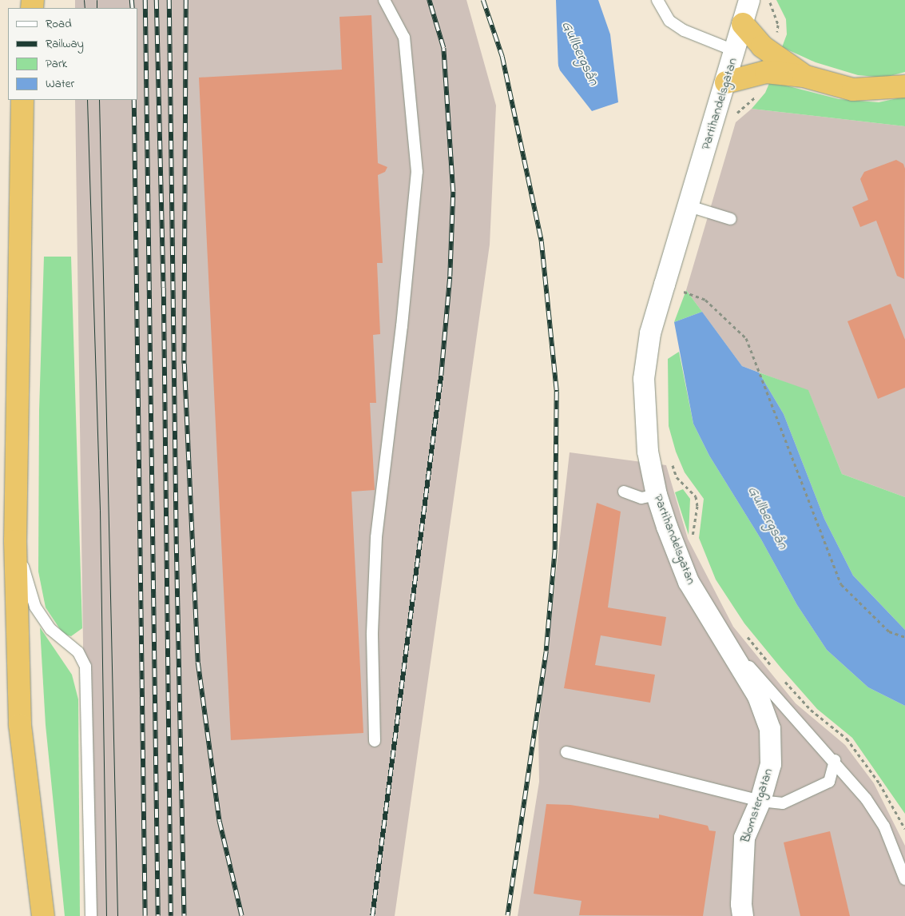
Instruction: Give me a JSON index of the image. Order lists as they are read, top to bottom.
{
  "streets": {
    "street": ["Partihandelsgatan", "Blomstergatan"]
  },
  "crossings": [
    ["Partihandelsgatan", "Blomstergatan"]
  ],
  "water": ["Gullbergsån"],
  "legend": [
    "Road",
    "Railway",
    "Park",
    "Water"
  ]
}
